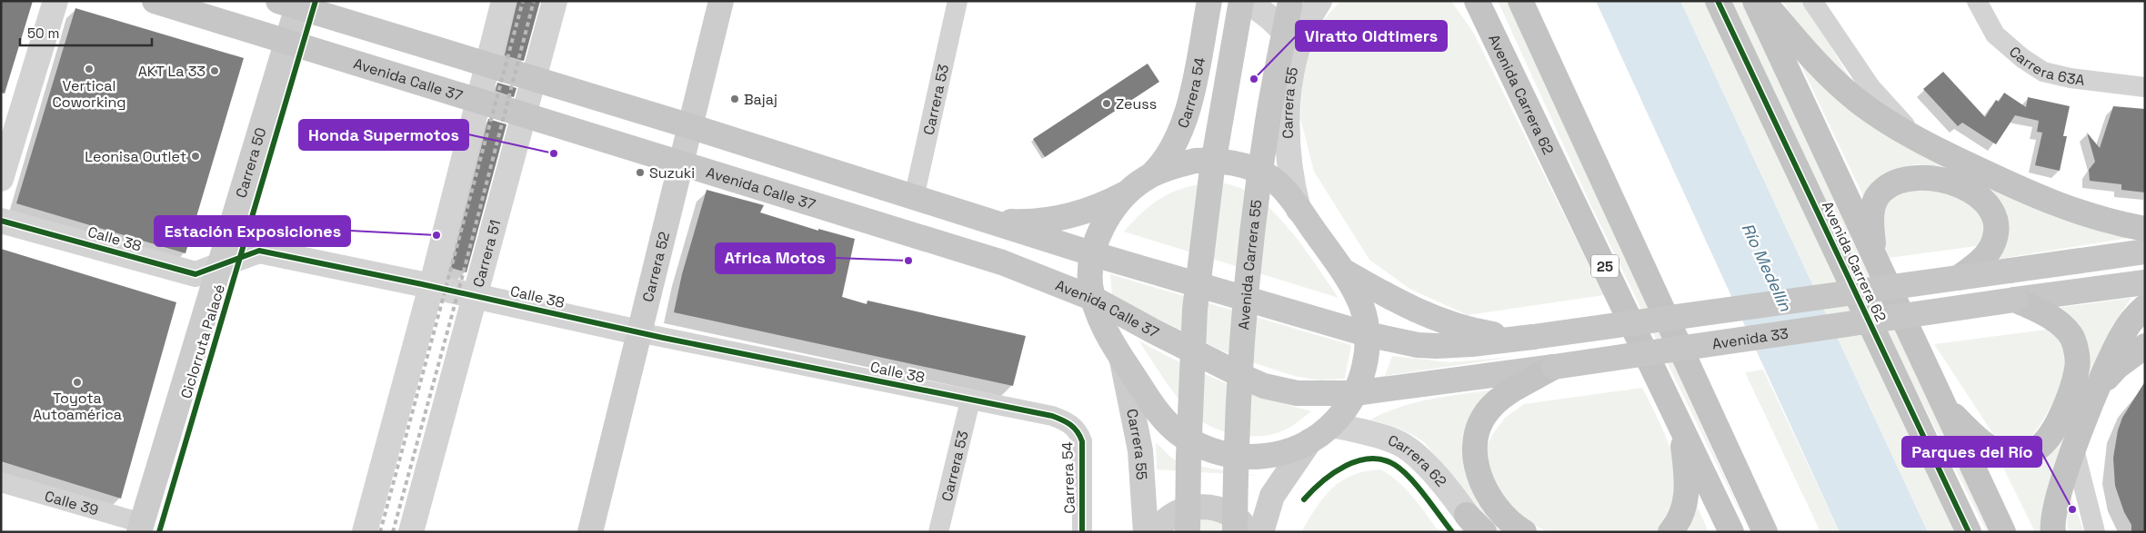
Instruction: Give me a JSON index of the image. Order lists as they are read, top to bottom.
{
  "streets": {
    "highway": ["Avenida Carrera 62", "25"],
    "main road": [
      "Avenida Calle 37",
      "Carrera 54",
      "Carrera 55",
      "Carrera 50",
      "Avenida Carrera 55",
      "Carrera 52",
      "Avenida 33"
    ],
    "street": [
      "Carrera 63A",
      "Carrera 53",
      "Calle 38",
      "Carrera 51",
      "Carrera 62",
      "Calle 39"
    ],
    "cycle path": ["Ciclorruta Palacé"]
  },
  "crossings": [
    ["Avenida Calle 37", "Carrera 50"],
    ["Avenida Calle 37", "Carrera 51"],
    ["Avenida Calle 37", "Carrera 52"],
    ["Avenida Calle 37", "Avenida 33"],
    ["Carrera 54", "Calle 38"],
    ["Carrera 53", "Calle 38"],
    ["Carrera 50", "Calle 38"],
    ["Carrera 50", "Calle 39"],
    ["Calle 38", "Carrera 51"],
    ["Calle 38", "Carrera 52"]
  ],
  "water": ["Río Medellín"],
  "places": [
    "Vertical Coworking",
    "AKT La 33",
    "Viratto Oldtimers",
    "Bajaj",
    "Zeuss",
    "Honda Supermotos",
    "Leonisa Outlet",
    "Suzuki",
    "Estación Exposiciones",
    "Africa Motos",
    "Toyota Autoamérica",
    "Parques del Río"
  ],
  "scale_bar": "50 m"
}
